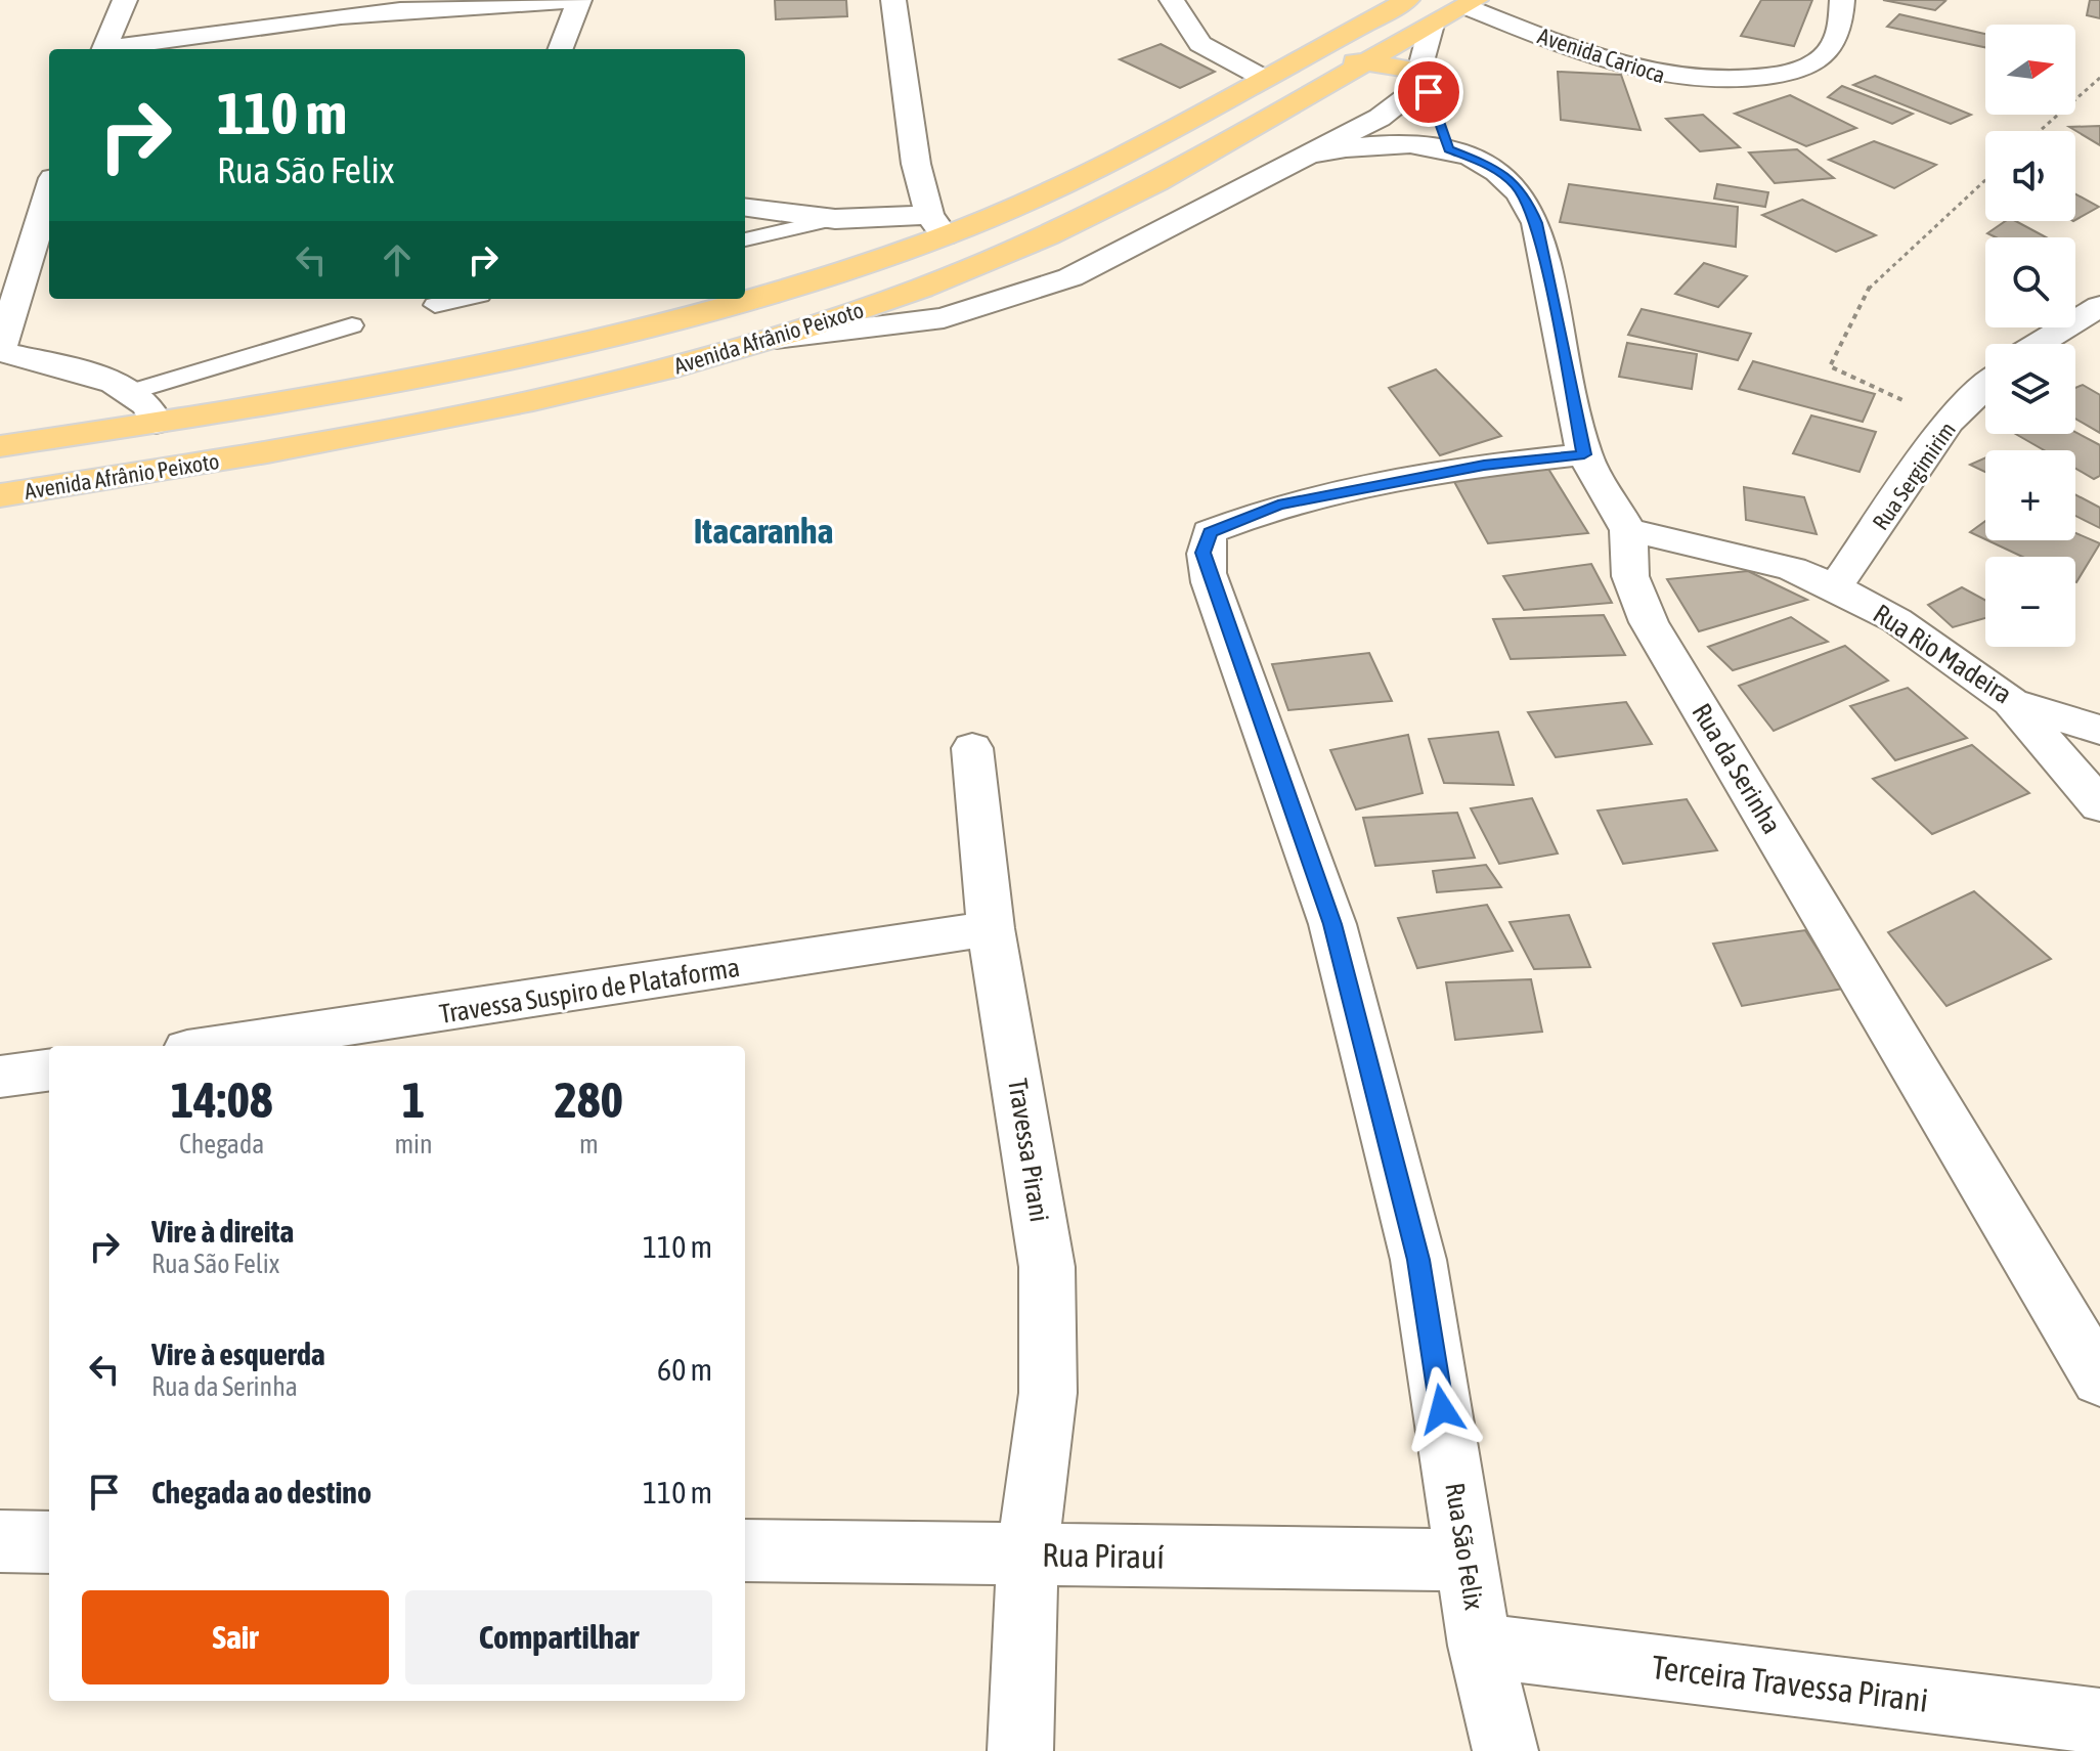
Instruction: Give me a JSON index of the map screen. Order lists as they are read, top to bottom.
{
  "streets": {
    "main road": ["Avenida Afrânio Peixoto"],
    "street": [
      "Avenida Carioca",
      "Rua Sergimirim",
      "Rua Rio Madeira",
      "Rua da Serinha",
      "Travessa Suspiro de Plataforma",
      "Travessa Pirani",
      "Rua São Felix",
      "Rua Pirauí",
      "Terceira Travessa Pirani"
    ]
  },
  "crossings": [
    ["Avenida Carioca", "Avenida Afrânio Peixoto"],
    ["Rua Sergimirim", "Rua Rio Madeira"],
    ["Rua Rio Madeira", "Rua da Serinha"],
    ["Rua da Serinha", "Rua São Felix"],
    ["Travessa Suspiro de Plataforma", "Travessa Pirani"],
    ["Travessa Pirani", "Rua Pirauí"],
    ["Rua São Felix", "Rua Pirauí"],
    ["Rua São Felix", "Terceira Travessa Pirani"]
  ],
  "districts": ["Itacaranha"],
  "north": "right",
  "page": {
    "map_buttons": ["+", "−"],
    "turn": ["110 m", "Rua São Felix"],
    "eta": [
      "14:08",
      "Chegada",
      "1",
      "min",
      "280",
      "m"
    ],
    "list": [
      {
        "name": "Vire à direita",
        "note": "Rua São Felix",
        "value": "110 m"
      },
      {
        "name": "Vire à esquerda",
        "note": "Rua da Serinha",
        "value": "60 m"
      },
      {
        "name": "Chegada ao destino",
        "value": "110 m"
      }
    ],
    "buttons": ["Sair", "Compartilhar"]
  }
}
